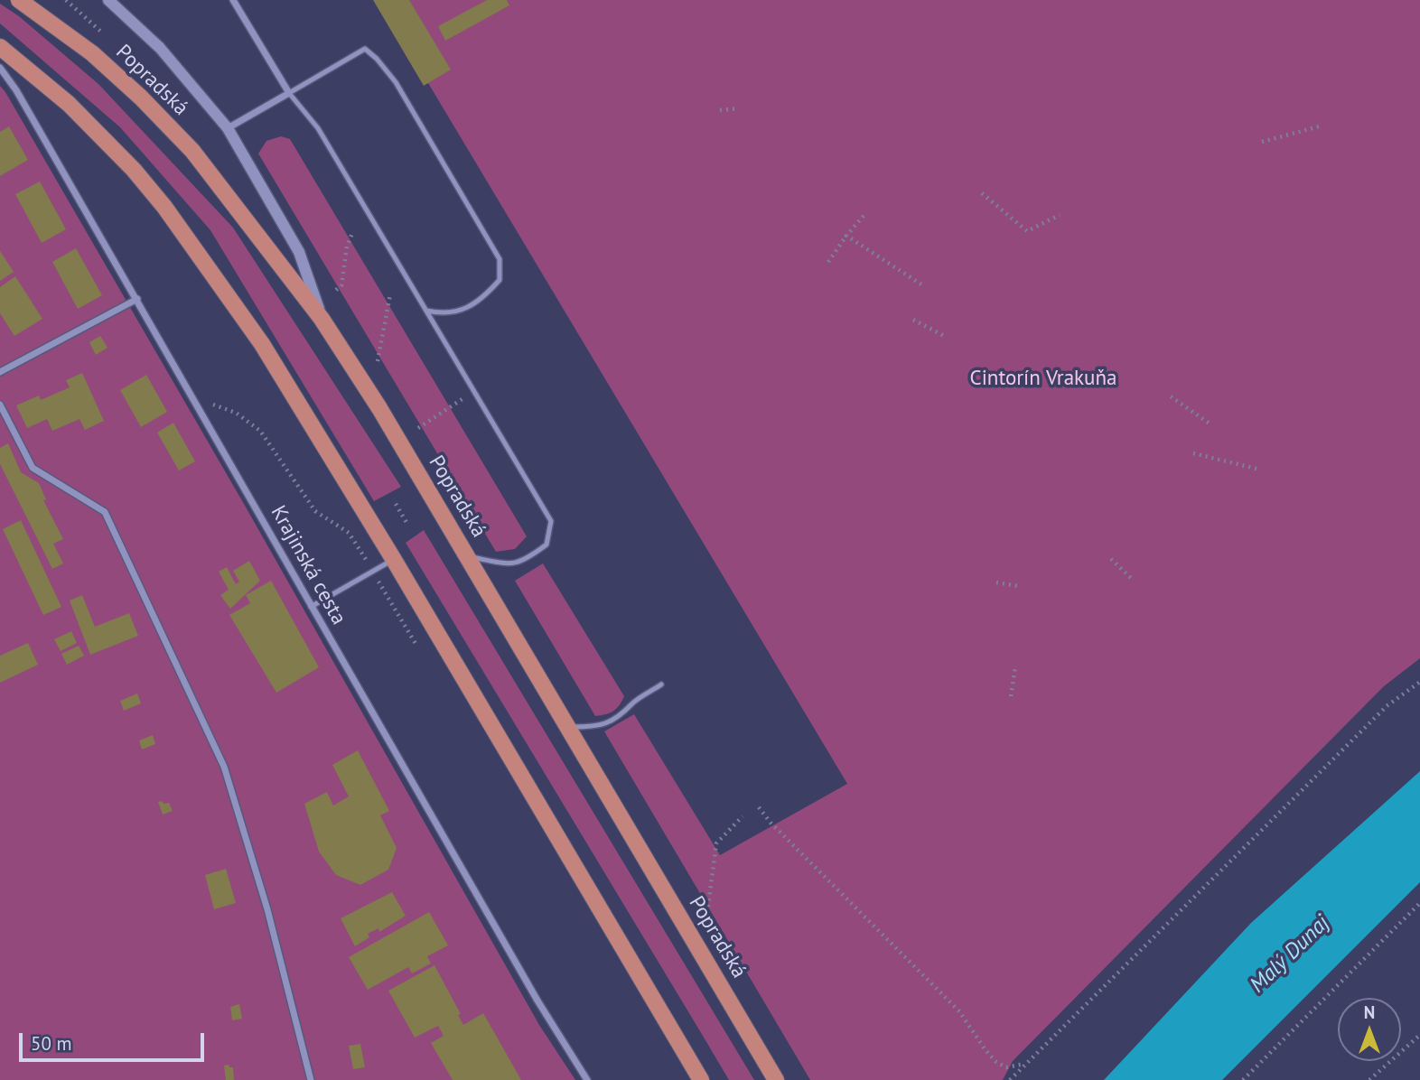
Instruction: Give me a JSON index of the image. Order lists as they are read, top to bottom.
{
  "streets": {
    "main road": ["Popradská"],
    "street": ["Krajinská cesta"]
  },
  "water": ["Malý Dunaj"],
  "parks": ["Cintorín Vrakuňa"],
  "scale_bar": "50 m",
  "north": "top"
}
